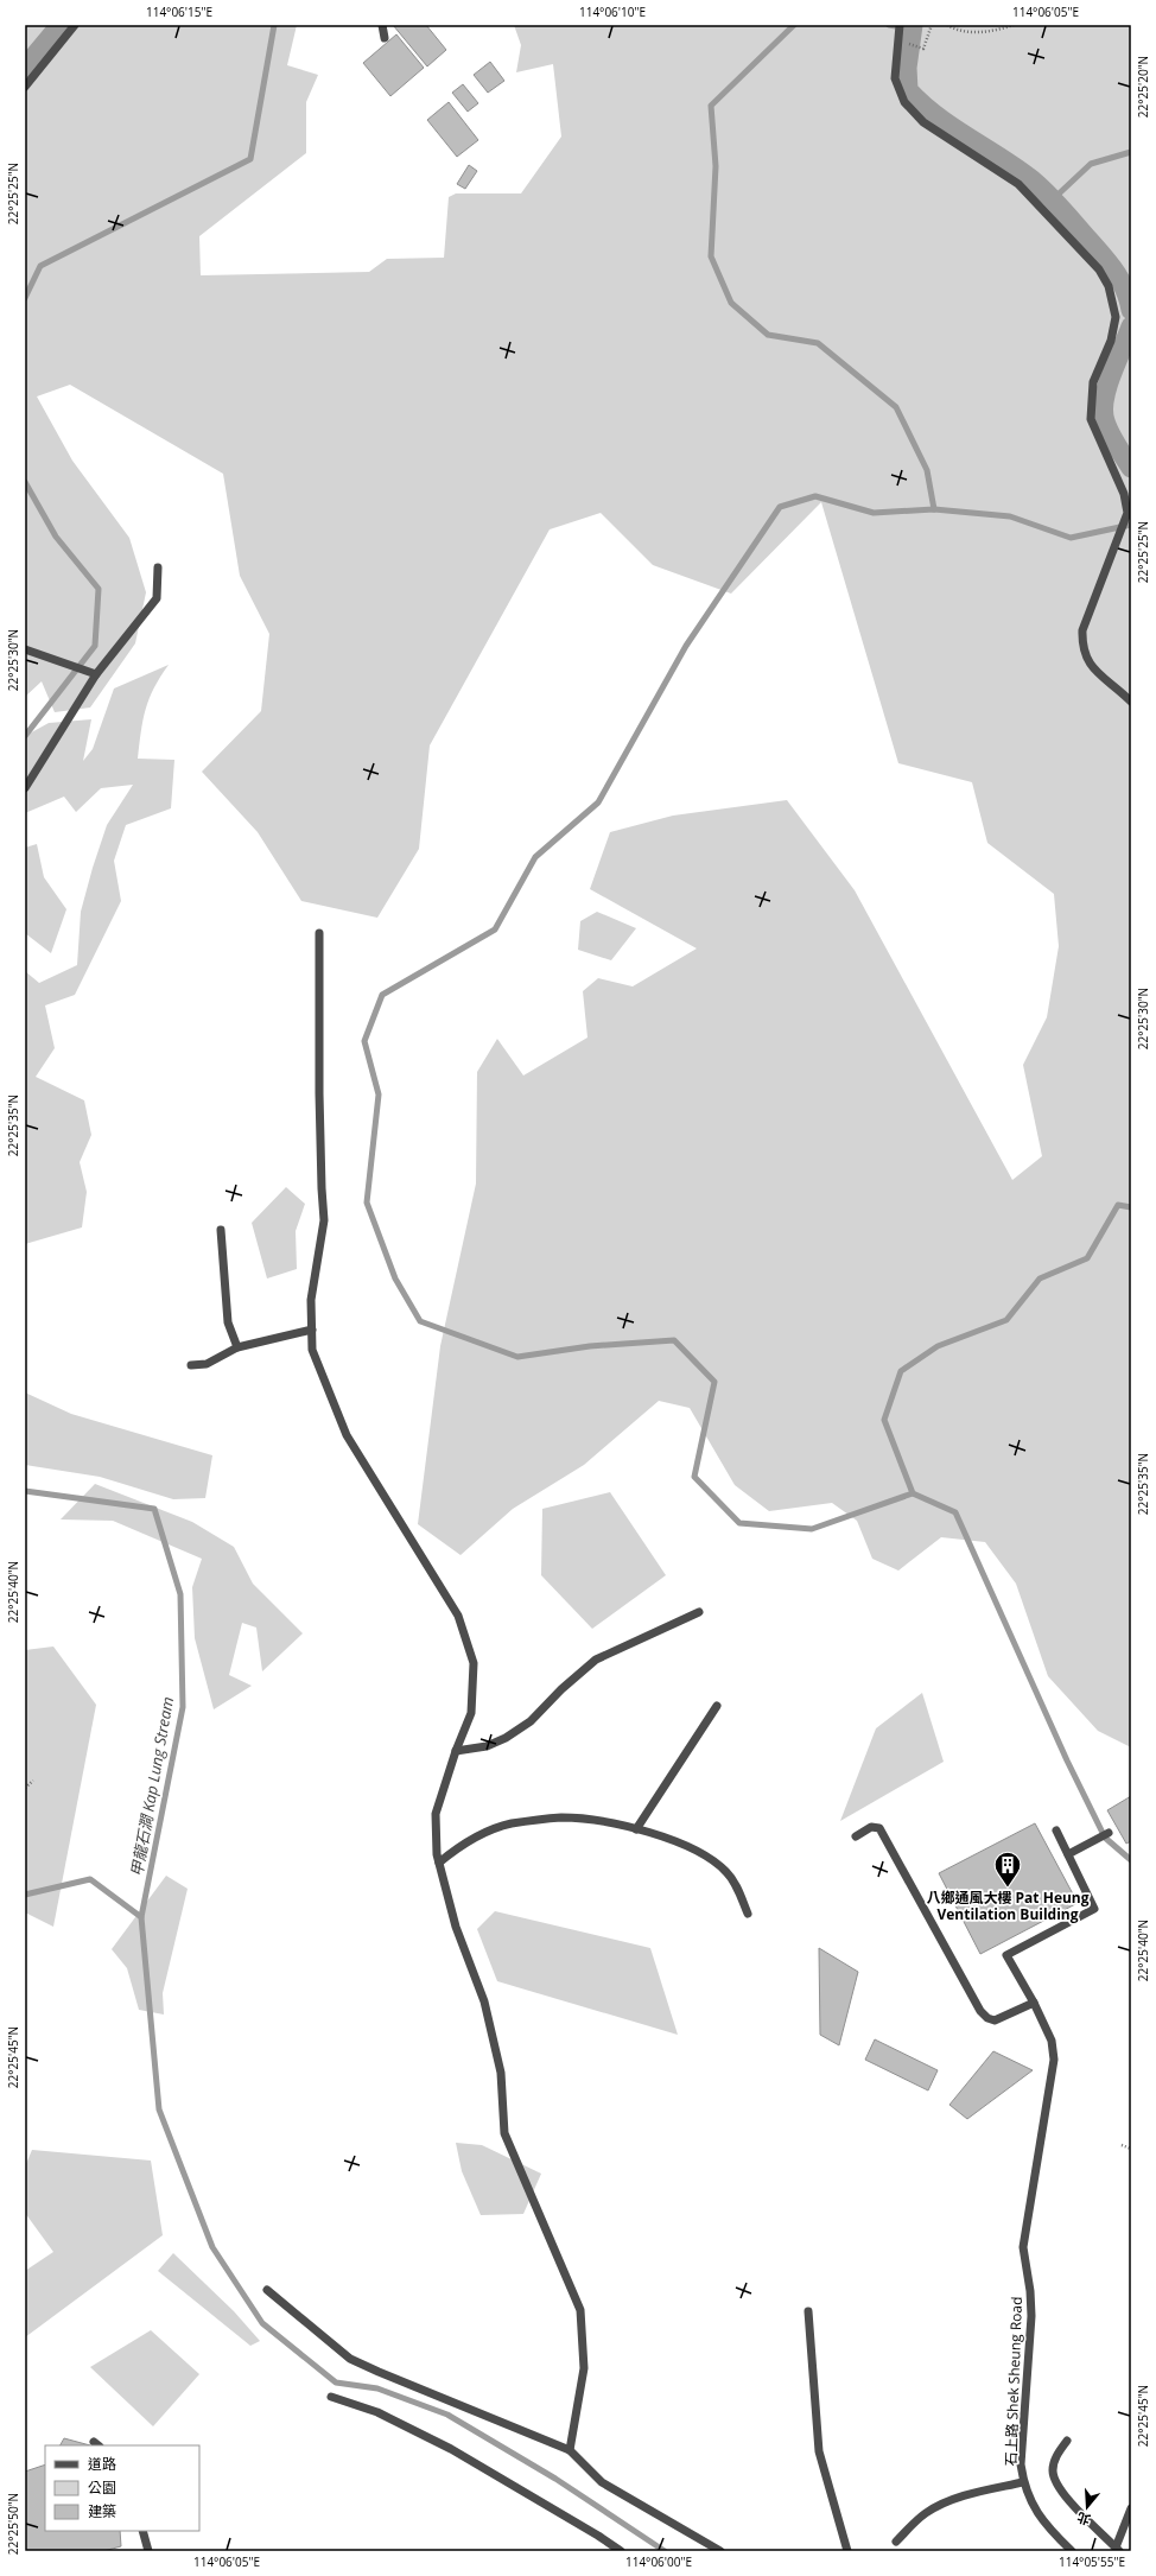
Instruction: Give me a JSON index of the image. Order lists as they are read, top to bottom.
{
  "streets": {
    "street": ["石上路 Shek Sheung Road"]
  },
  "water": ["甲龍石澗 Kap Lung Stream"],
  "places": {
    "building": ["八鄉通風大樓 Pat Heung Ventilation Building"]
  },
  "legend": ["道路", "公園", "建築"],
  "north": "bottom",
  "coordinates": [
    "114°06'15\"E",
    "114°06'10\"E",
    "114°06'05\"E",
    "22°25'20\"N",
    "22°25'25\"N",
    "22°25'30\"N",
    "22°25'35\"N",
    "22°25'40\"N",
    "22°25'45\"N",
    "22°25'50\"N",
    "114°06'00\"E",
    "114°05'55\"E"
  ]
}
